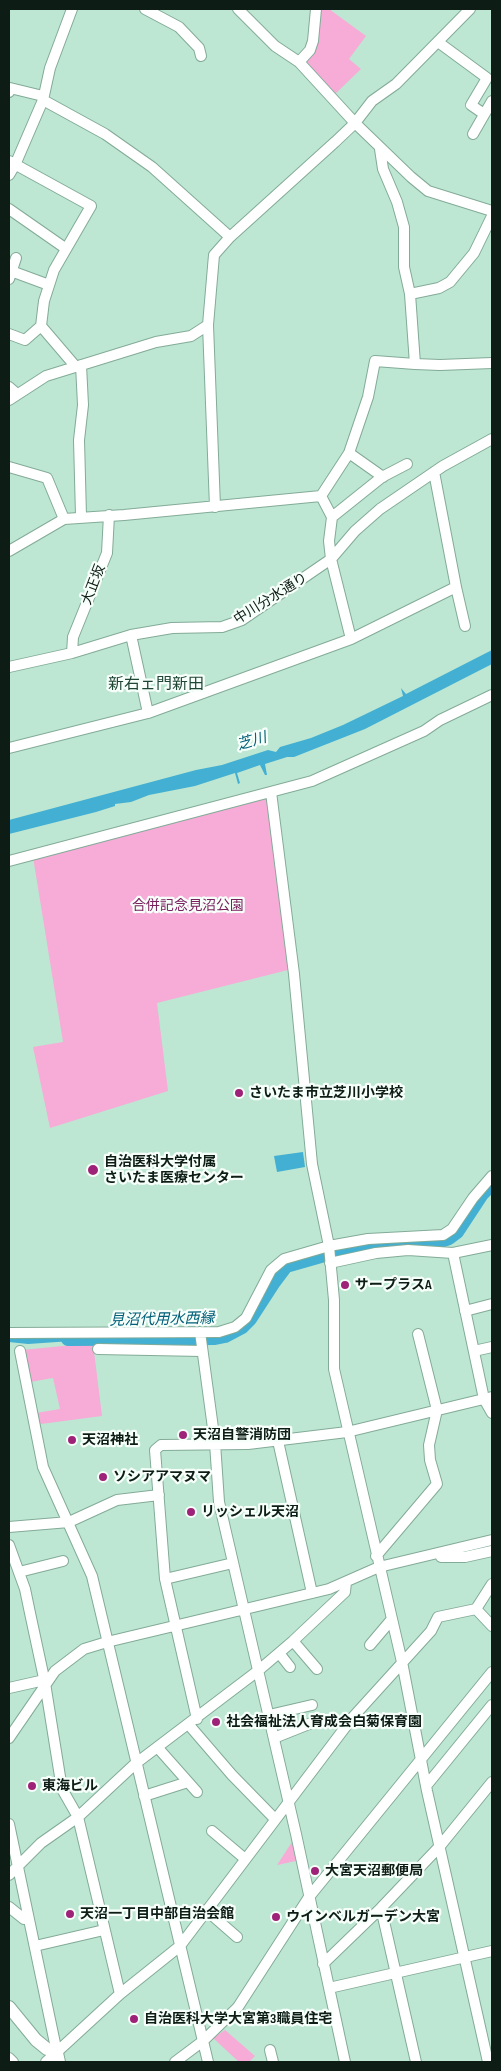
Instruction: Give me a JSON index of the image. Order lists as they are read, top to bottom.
{
  "streets": {
    "street": ["大正坂", "中川分水通り"]
  },
  "crossings": [
    ["大正坂", "中川分水通り"]
  ],
  "districts": ["新右ェ門新田"],
  "water": ["芝川", "見沼代用水西縁"],
  "parks": ["合併記念見沼公園"],
  "places": [
    "さいたま市立芝川小学校",
    "自治医科大学付属 さいたま医療センター",
    "サープラスA",
    "天沼自警消防団",
    "天沼神社",
    "ソシアアマヌマ",
    "リッシェル天沼",
    "社会福祉法人育成会白菊保育園",
    "東海ビル",
    "大宮天沼郵便局",
    "天沼一丁目中部自治会館",
    "ウインベルガーデン大宮",
    "自治医科大学大宮第3職員住宅"
  ]
}
